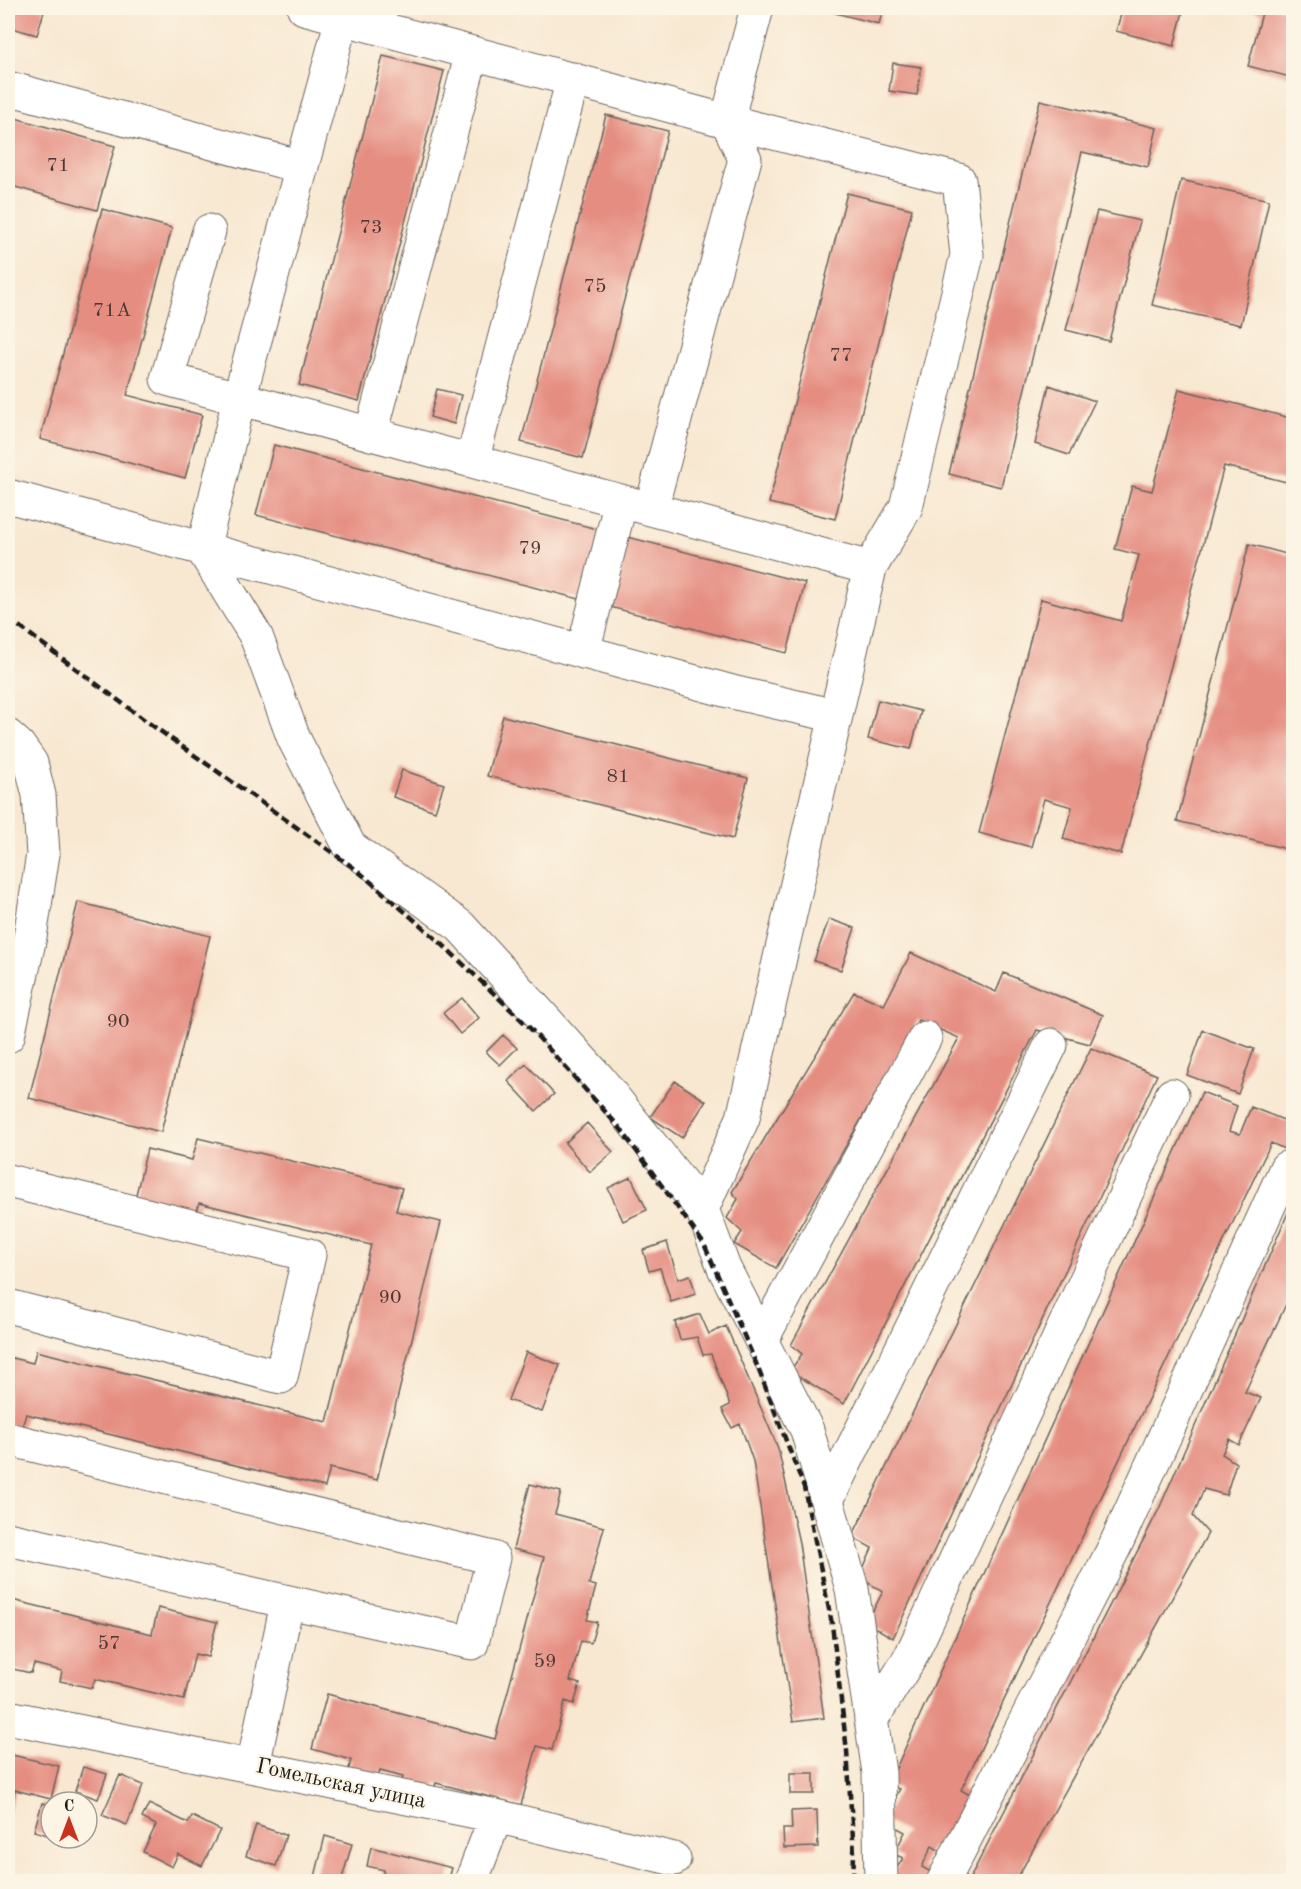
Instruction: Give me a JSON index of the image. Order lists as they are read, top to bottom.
{
  "streets": {
    "street": ["Гомельская улица"]
  },
  "house_numbers": [
    "71",
    "73",
    "75",
    "71А",
    "77",
    "79",
    "81",
    "90",
    "90",
    "57",
    "59"
  ],
  "north": "top"
}
